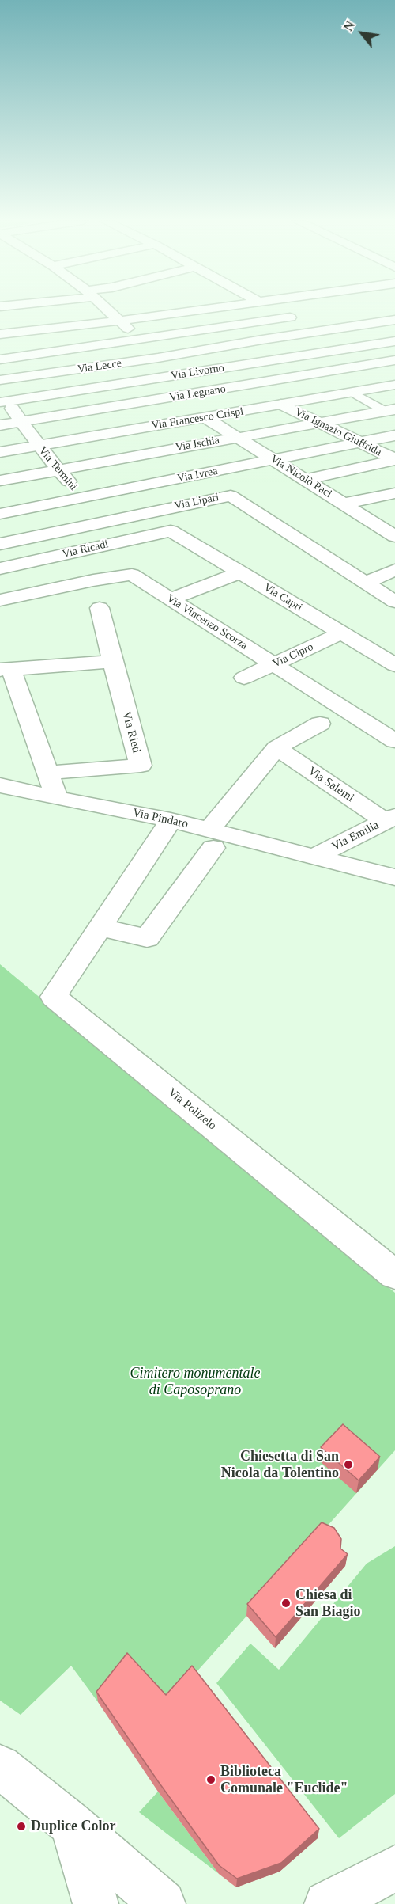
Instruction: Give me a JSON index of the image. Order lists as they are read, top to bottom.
{
  "streets": {
    "street": [
      "Via Lecce",
      "Via Livorno",
      "Via Legnano",
      "Via Francesco Crispi",
      "Via Ignazio Giuffrida",
      "Via Ischia",
      "Via Termini",
      "Via Ivrea",
      "Via Nicolò Paci",
      "Via Lipari",
      "Via Ricadi",
      "Via Capri",
      "Via Vincenzo Scorza",
      "Via Cipro",
      "Via Rieti",
      "Via Salemi",
      "Via Pindaro",
      "Via Emilia",
      "Via Polizelo"
    ]
  },
  "crossings": [
    ["Via Lecce", "Via Nicolò Paci"],
    ["Via Livorno", "Via Termini"],
    ["Via Livorno", "Via Nicolò Paci"],
    ["Via Legnano", "Via Termini"],
    ["Via Legnano", "Via Nicolò Paci"],
    ["Via Francesco Crispi", "Via Ignazio Giuffrida"],
    ["Via Francesco Crispi", "Via Termini"],
    ["Via Francesco Crispi", "Via Nicolò Paci"],
    ["Via Ignazio Giuffrida", "Via Ischia"],
    ["Via Ignazio Giuffrida", "Via Ivrea"],
    ["Via Ischia", "Via Termini"],
    ["Via Ischia", "Via Nicolò Paci"],
    ["Via Termini", "Via Ivrea"],
    ["Via Termini", "Via Lipari"],
    ["Via Termini", "Via Ricadi"],
    ["Via Ivrea", "Via Nicolò Paci"],
    ["Via Ricadi", "Via Capri"],
    ["Via Capri", "Via Cipro"],
    ["Via Vincenzo Scorza", "Via Cipro"],
    ["Via Salemi", "Via Emilia"],
    ["Via Pindaro", "Via Emilia"],
    ["Via Pindaro", "Via Polizelo"]
  ],
  "parks": ["Cimitero monumentale di Caposoprano"],
  "places": [
    "Chiesetta di San Nicola da Tolentino",
    "Chiesa di San Biagio",
    "Biblioteca Comunale \"Euclide\"",
    "Duplice Color"
  ],
  "north": "top left"
}
